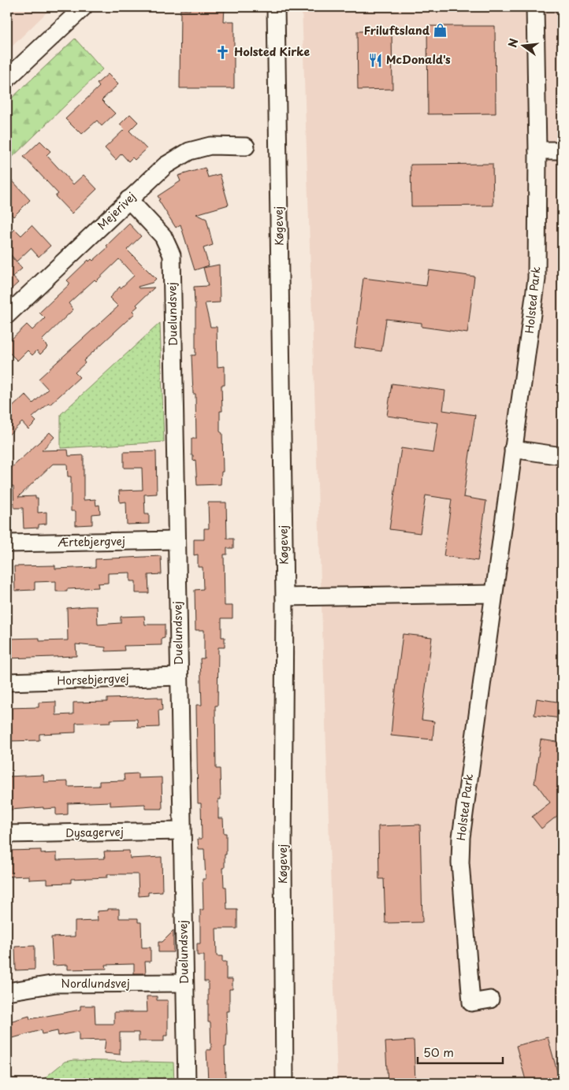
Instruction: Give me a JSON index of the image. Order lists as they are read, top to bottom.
{
  "streets": {
    "street": [
      "Mejerivej",
      "Køgevej",
      "Holsted Park",
      "Duelundsvej",
      "Ærtebjergvej",
      "Horsebjergvej",
      "Dysagervej",
      "Nordlundsvej"
    ]
  },
  "crossings": [
    ["Mejerivej", "Duelundsvej"],
    ["Duelundsvej", "Ærtebjergvej"],
    ["Duelundsvej", "Horsebjergvej"],
    ["Duelundsvej", "Dysagervej"],
    ["Duelundsvej", "Nordlundsvej"]
  ],
  "places": {
    "shop": ["Friluftsland"],
    "church": ["Holsted Kirke"],
    "restaurant": ["McDonald's"]
  },
  "scale_bar": "50 m",
  "north": "left"
}
